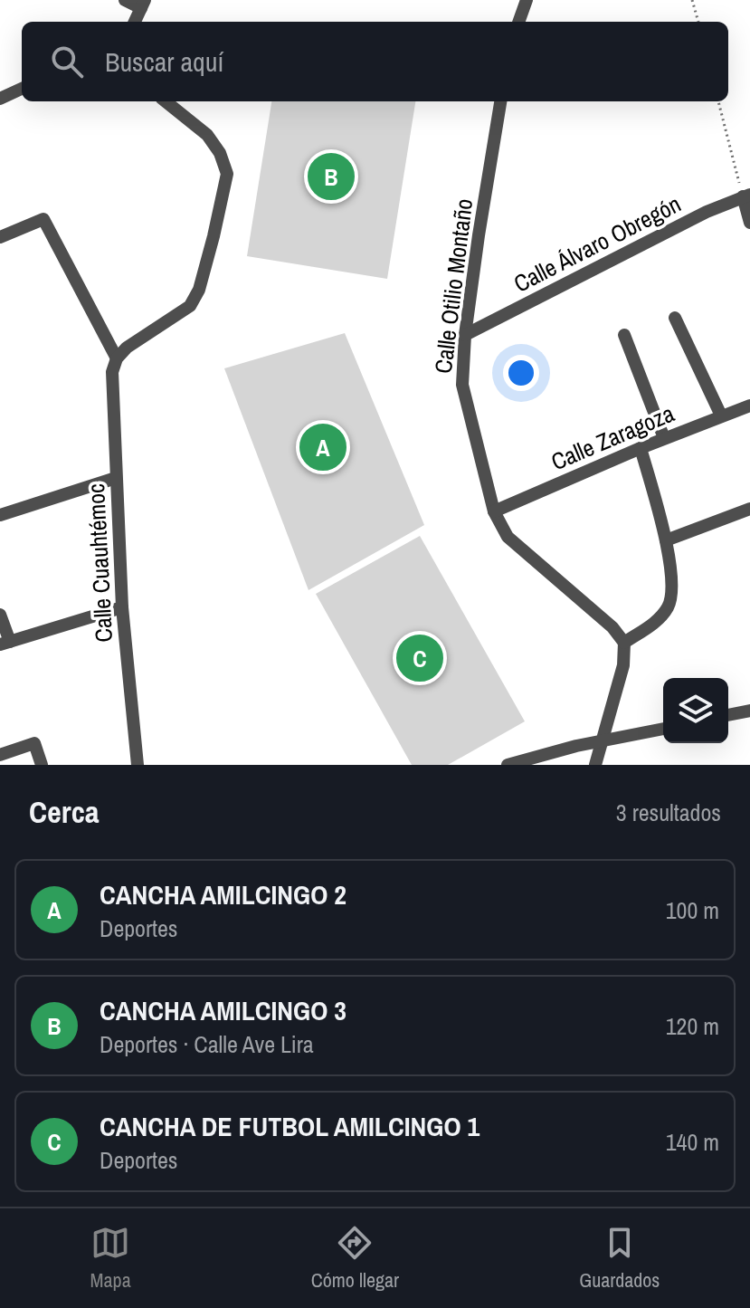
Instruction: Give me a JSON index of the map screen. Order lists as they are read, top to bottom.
{
  "streets": {
    "street": [
      "Calle Álvaro Obregón",
      "Calle Otilio Montaño",
      "Calle Zaragoza",
      "Calle Cuauhtémoc"
    ]
  },
  "crossings": [
    ["Calle Álvaro Obregón", "Calle Otilio Montaño"],
    ["Calle Otilio Montaño", "Calle Zaragoza"]
  ],
  "page": {
    "search": "Buscar aquí",
    "pins": ["B", "A", "C"],
    "heading": ["Cerca", "3 resultados"],
    "list": [
      {
        "mark": "A",
        "name": "CANCHA AMILCINGO 2",
        "note": "Deportes",
        "value": "100 m"
      },
      {
        "mark": "B",
        "name": "CANCHA AMILCINGO 3",
        "note": "Deportes · Calle Ave Lira",
        "value": "120 m"
      },
      {
        "mark": "C",
        "name": "CANCHA DE FUTBOL AMILCINGO 1",
        "note": "Deportes",
        "value": "140 m"
      }
    ],
    "nav": ["Mapa", "Cómo llegar", "Guardados"]
  }
}
